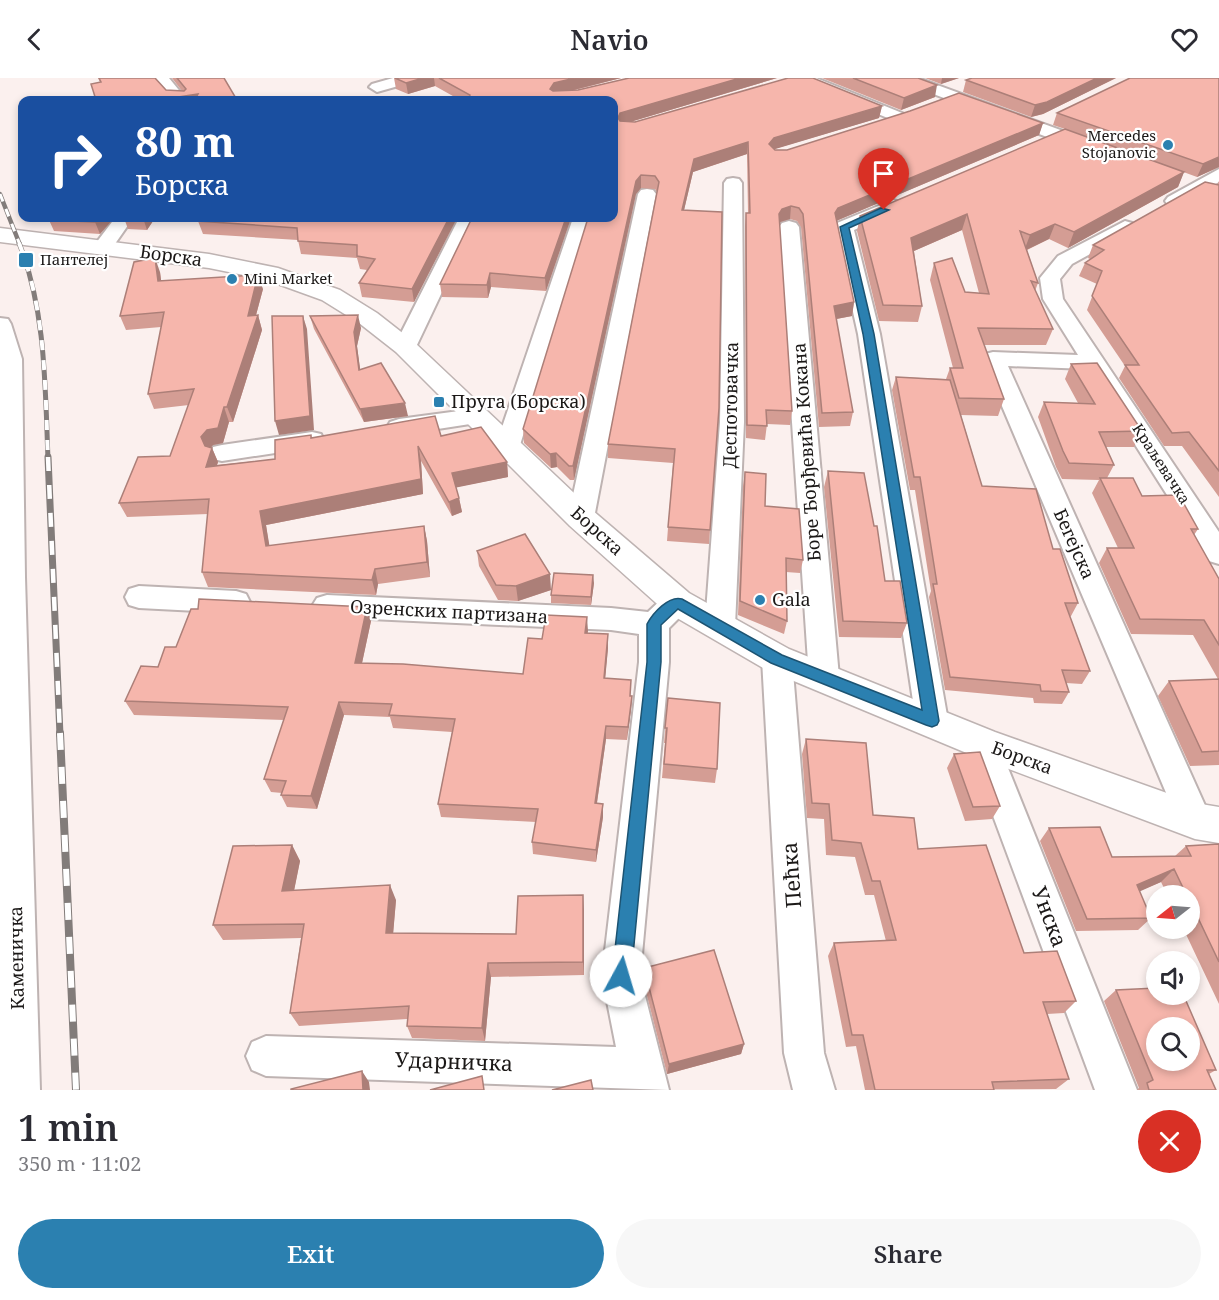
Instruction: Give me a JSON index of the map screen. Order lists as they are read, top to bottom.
{
  "streets": {
    "street": [
      "Борска",
      "Деспотовачка",
      "Боре Ђорђевића Кокана",
      "Краљевачка",
      "Бегејска",
      "Озренских партизана",
      "Пећка",
      "Унска",
      "Каменичка",
      "Ударничка"
    ]
  },
  "crossings": [
    ["Борска", "Деспотовачка"],
    ["Борска", "Боре Ђорђевића Кокана"],
    ["Борска", "Бегејска"],
    ["Борска", "Озренских партизана"],
    ["Борска", "Пећка"],
    ["Борска", "Унска"],
    ["Борска", "Ударничка"],
    ["Краљевачка", "Бегејска"],
    ["Озренских партизана", "Ударничка"]
  ],
  "places": {
    "other": ["Mercedes Stojanovic", "Mini Market", "Gala"],
    "transit": ["Пантелеј", "Пруга (Борска)"]
  },
  "north": "left",
  "page": {
    "header": "Navio",
    "turn": ["80 m", "Борска"],
    "heading": ["1 min", "350 m · 11:02"],
    "buttons": ["Exit", "Share"]
  }
}
